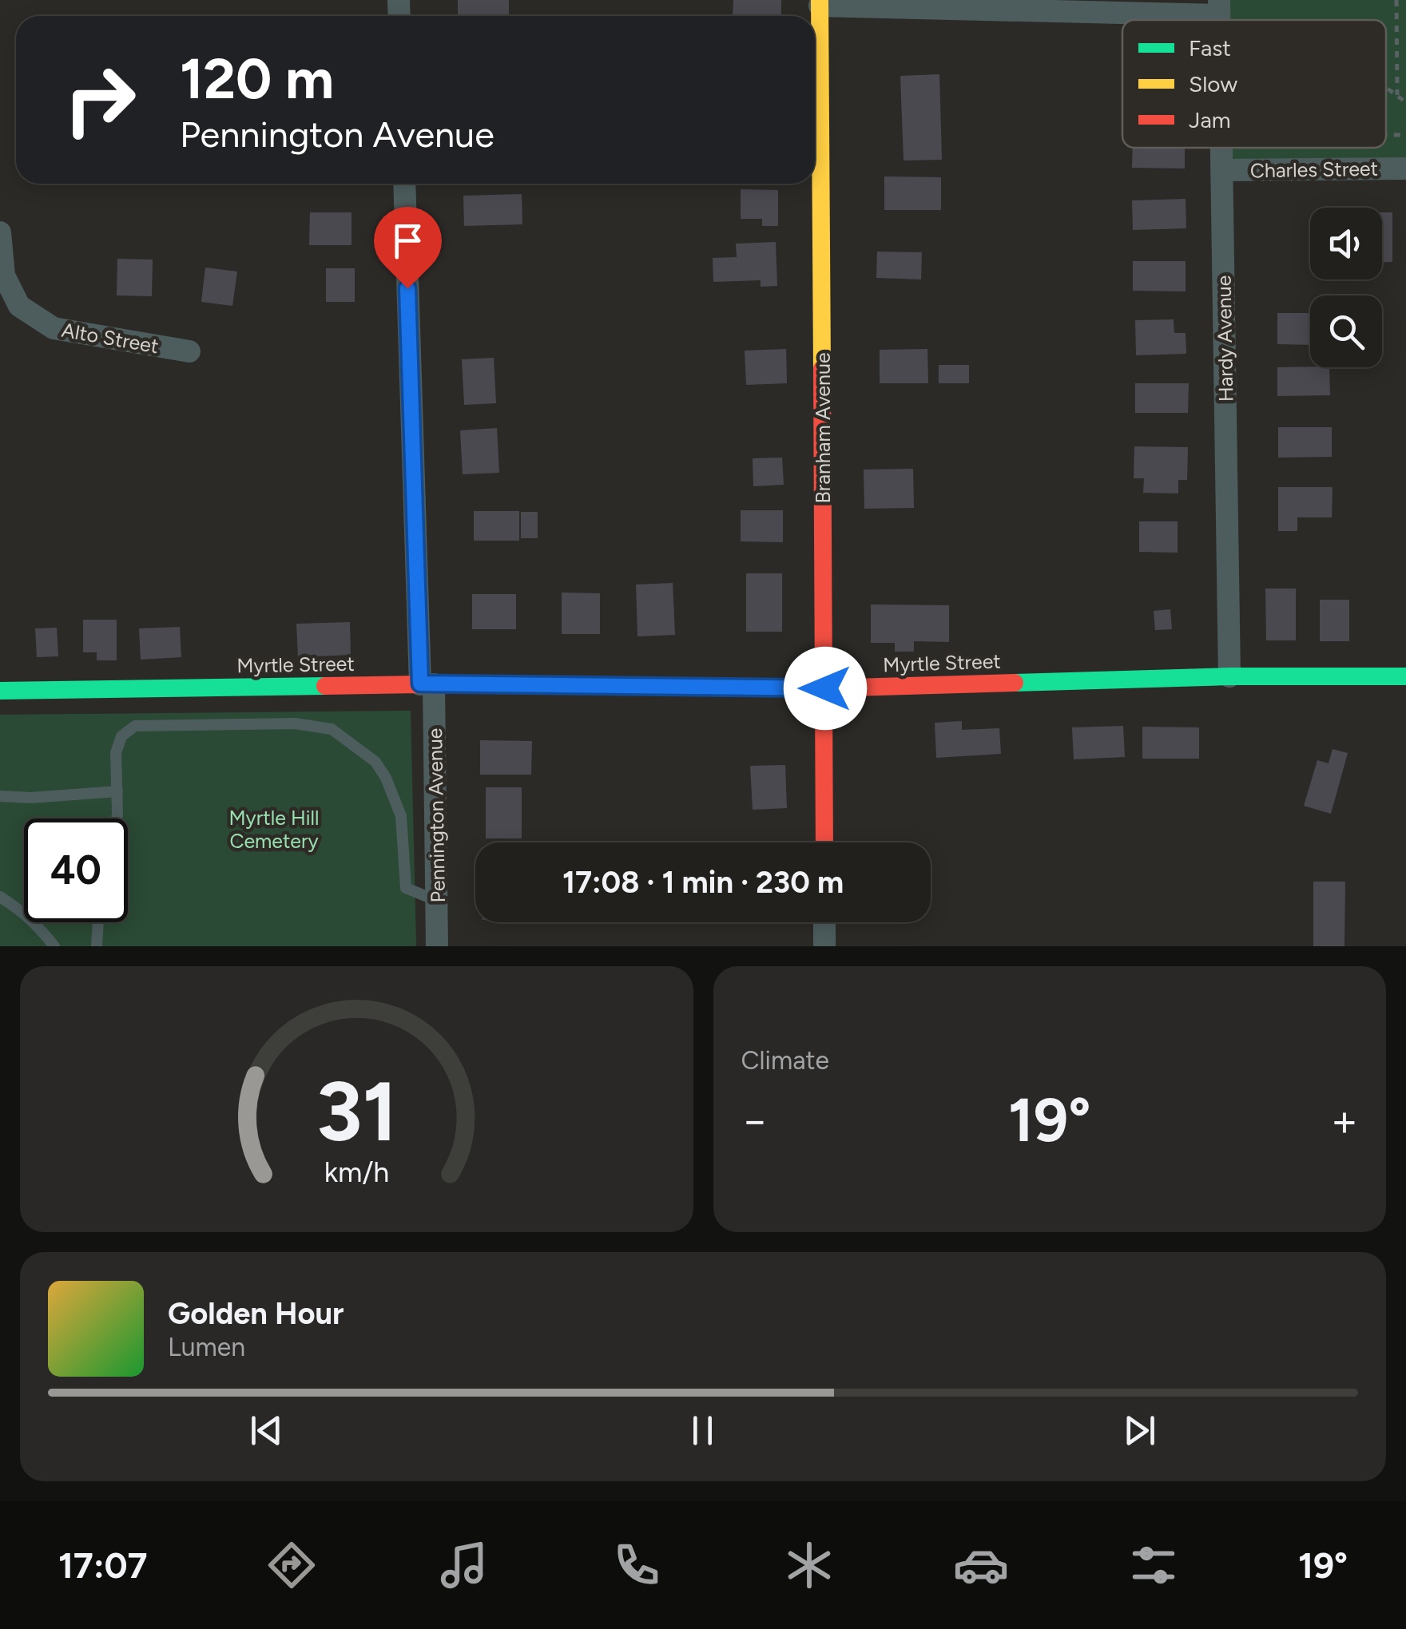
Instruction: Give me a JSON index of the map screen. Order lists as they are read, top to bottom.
{
  "streets": {
    "street": [
      "Charles Street",
      "Alto Street",
      "Hardy Avenue",
      "Branham Avenue",
      "Myrtle Street",
      "Pennington Avenue"
    ]
  },
  "crossings": [
    ["Charles Street", "Hardy Avenue"],
    ["Hardy Avenue", "Myrtle Street"],
    ["Branham Avenue", "Myrtle Street"],
    ["Myrtle Street", "Pennington Avenue"]
  ],
  "parks": ["Myrtle Hill Cemetery"],
  "legend": ["Fast", "Slow", "Jam"],
  "page": {
    "turn": ["120 m", "Pennington Avenue"],
    "limit": "40",
    "trip": "17:08 · 1 min · 230 m",
    "tile": "Climate",
    "heat": ["−", "19°", "+"],
    "song": ["Golden Hour", "Lumen"],
    "tabs": ["17:07", "19°"],
    "gauge": ["31", "km/h"]
  }
}
